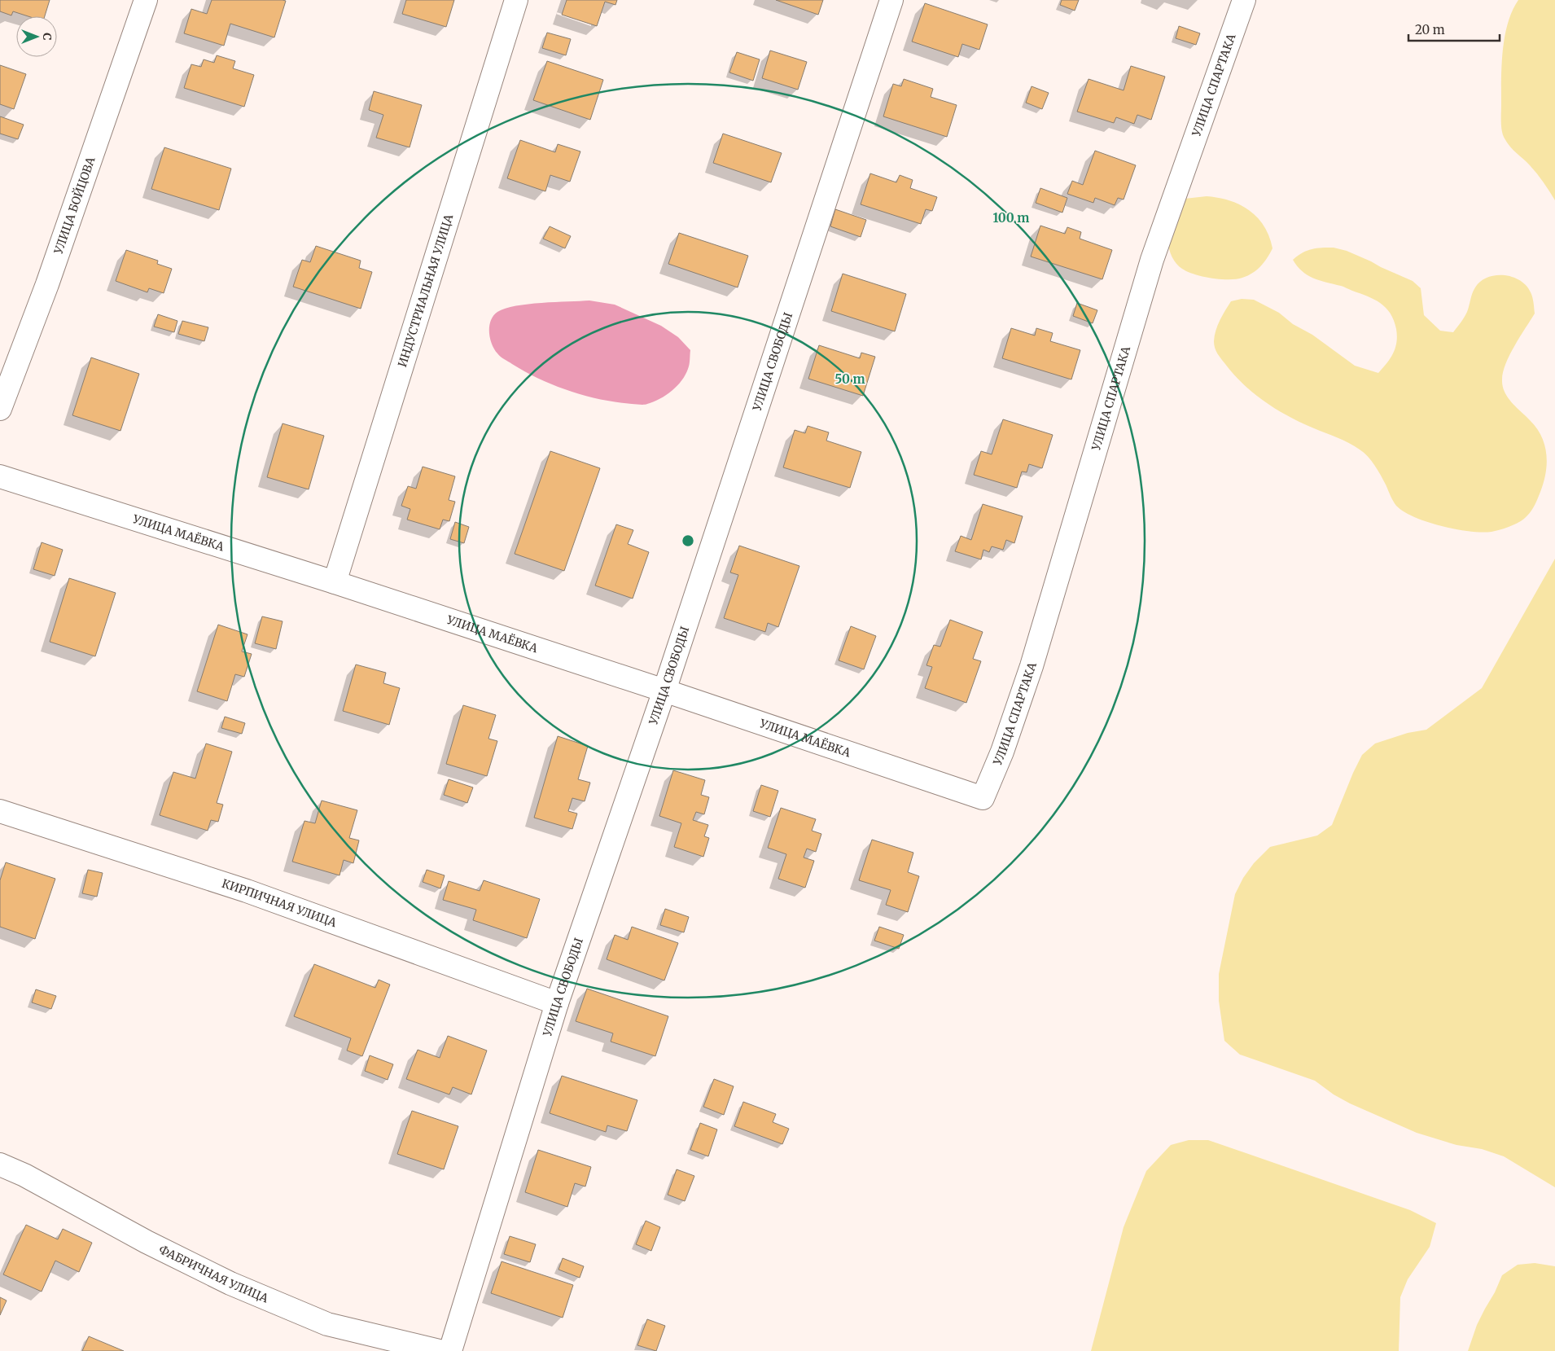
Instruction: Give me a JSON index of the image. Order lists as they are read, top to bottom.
{
  "streets": {
    "street": [
      "УЛИЦА СПАРТАКА",
      "УЛИЦА БОЙЦОВА",
      "ИНДУСТРИАЛЬНАЯ УЛИЦА",
      "УЛИЦА СВОБОДЫ",
      "УЛИЦА МАЁВКА",
      "КИРПИЧНАЯ УЛИЦА",
      "ФАБРИЧНАЯ УЛИЦА"
    ]
  },
  "crossings": [
    ["УЛИЦА СПАРТАКА", "УЛИЦА МАЁВКА"],
    ["ИНДУСТРИАЛЬНАЯ УЛИЦА", "УЛИЦА МАЁВКА"],
    ["УЛИЦА СВОБОДЫ", "УЛИЦА МАЁВКА"],
    ["УЛИЦА СВОБОДЫ", "КИРПИЧНАЯ УЛИЦА"]
  ],
  "scale_bar": "20 m",
  "north": "right",
  "rings": ["100 m", "50 m"]
}
